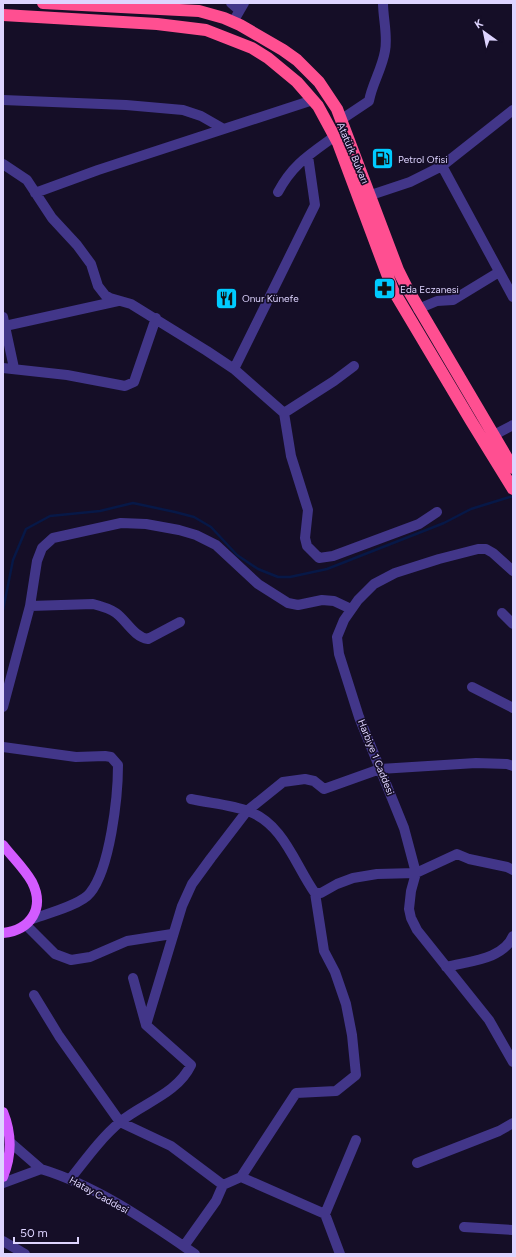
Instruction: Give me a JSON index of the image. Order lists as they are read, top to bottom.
{
  "streets": {
    "highway": ["Atatürk Bulvarı"],
    "street": ["Harbiye 1 Caddesi", "Hatay Caddesi"]
  },
  "places": {
    "fuel station": ["Petrol Ofisi"],
    "pharmacy": ["Eda Eczanesi"],
    "restaurant": ["Onur Künefe"]
  },
  "scale_bar": "50 m",
  "north": "top left"
}
